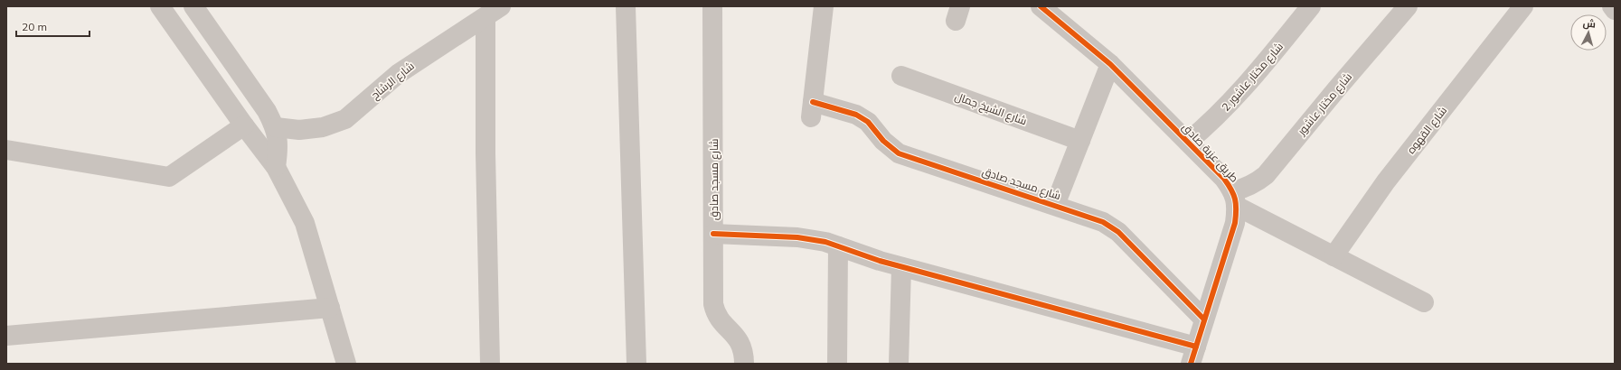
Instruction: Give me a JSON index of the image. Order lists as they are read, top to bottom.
{
  "streets": {
    "street": [
      "شارع مختار عاشور 2",
      "شارع الرشاح",
      "شارع مختار عاشور",
      "شارع الشيخ جمال",
      "شارع القهوه",
      "طريق عزبة صادق",
      "شارع مسجد صادق"
    ]
  },
  "crossings": [
    ["شارع مختار عاشور 2", "طريق عزبة صادق"],
    ["شارع مختار عاشور", "طريق عزبة صادق"]
  ],
  "scale_bar": "20 m",
  "north": "top"
}
